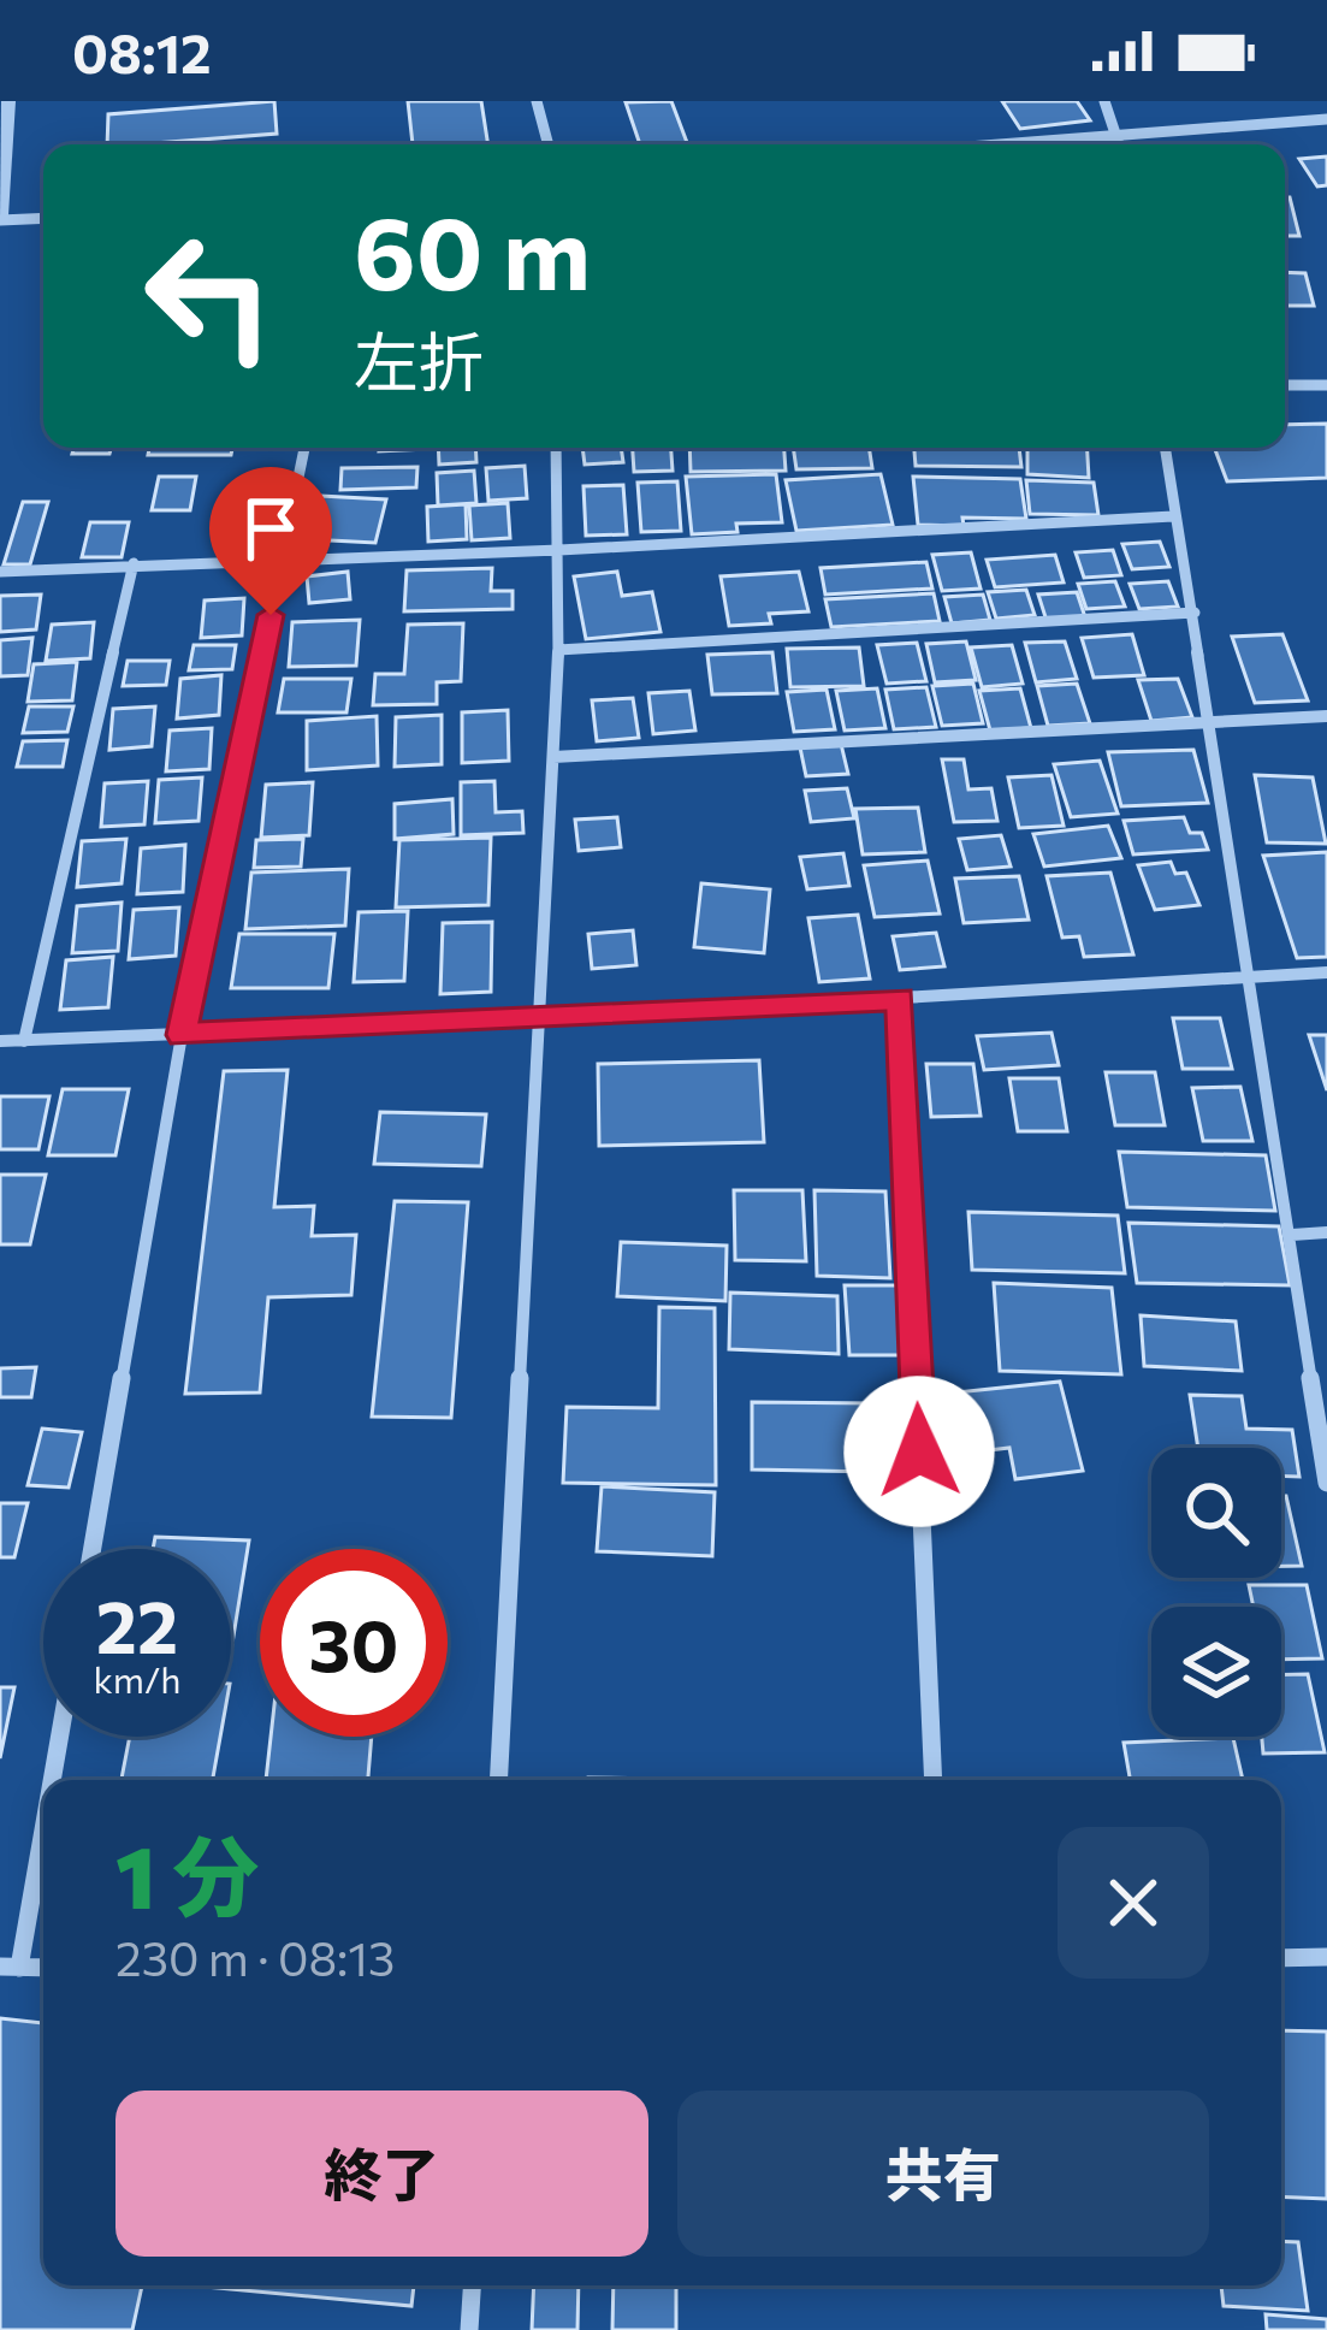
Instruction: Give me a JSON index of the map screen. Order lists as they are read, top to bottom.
{
  "page": {
    "status": "08:12",
    "turn": ["60 m", "左折"],
    "speed": "22 km/h",
    "limit": "30",
    "heading": ["1 分", "230 m · 08:13"],
    "buttons": ["終了", "共有"]
  }
}
